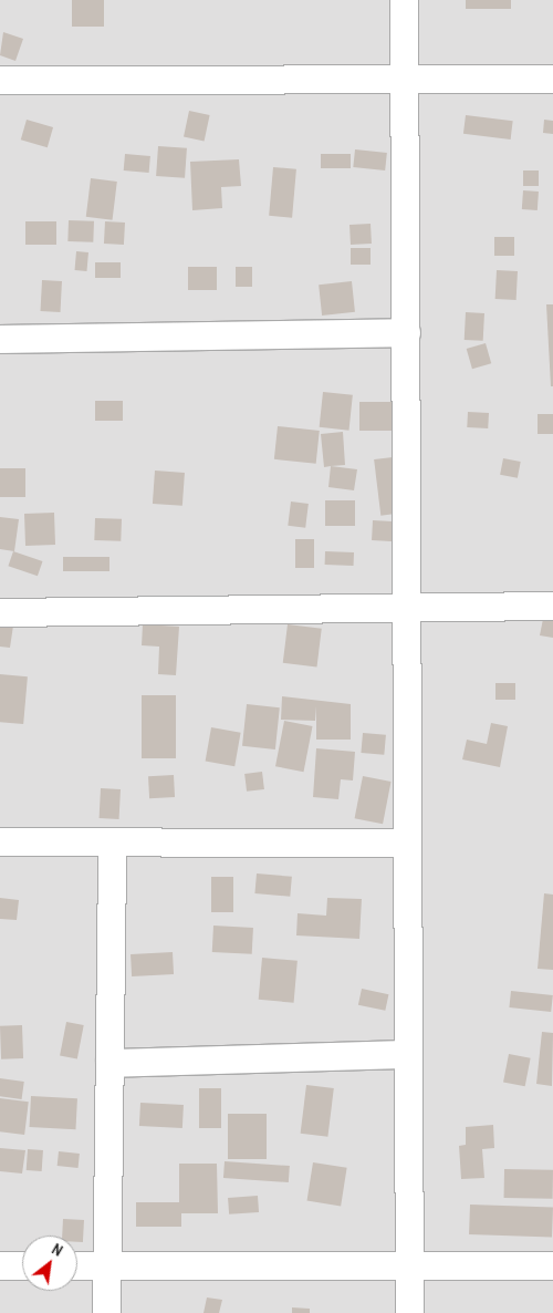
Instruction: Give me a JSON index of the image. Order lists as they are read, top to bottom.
{
  "north": "top right"
}
